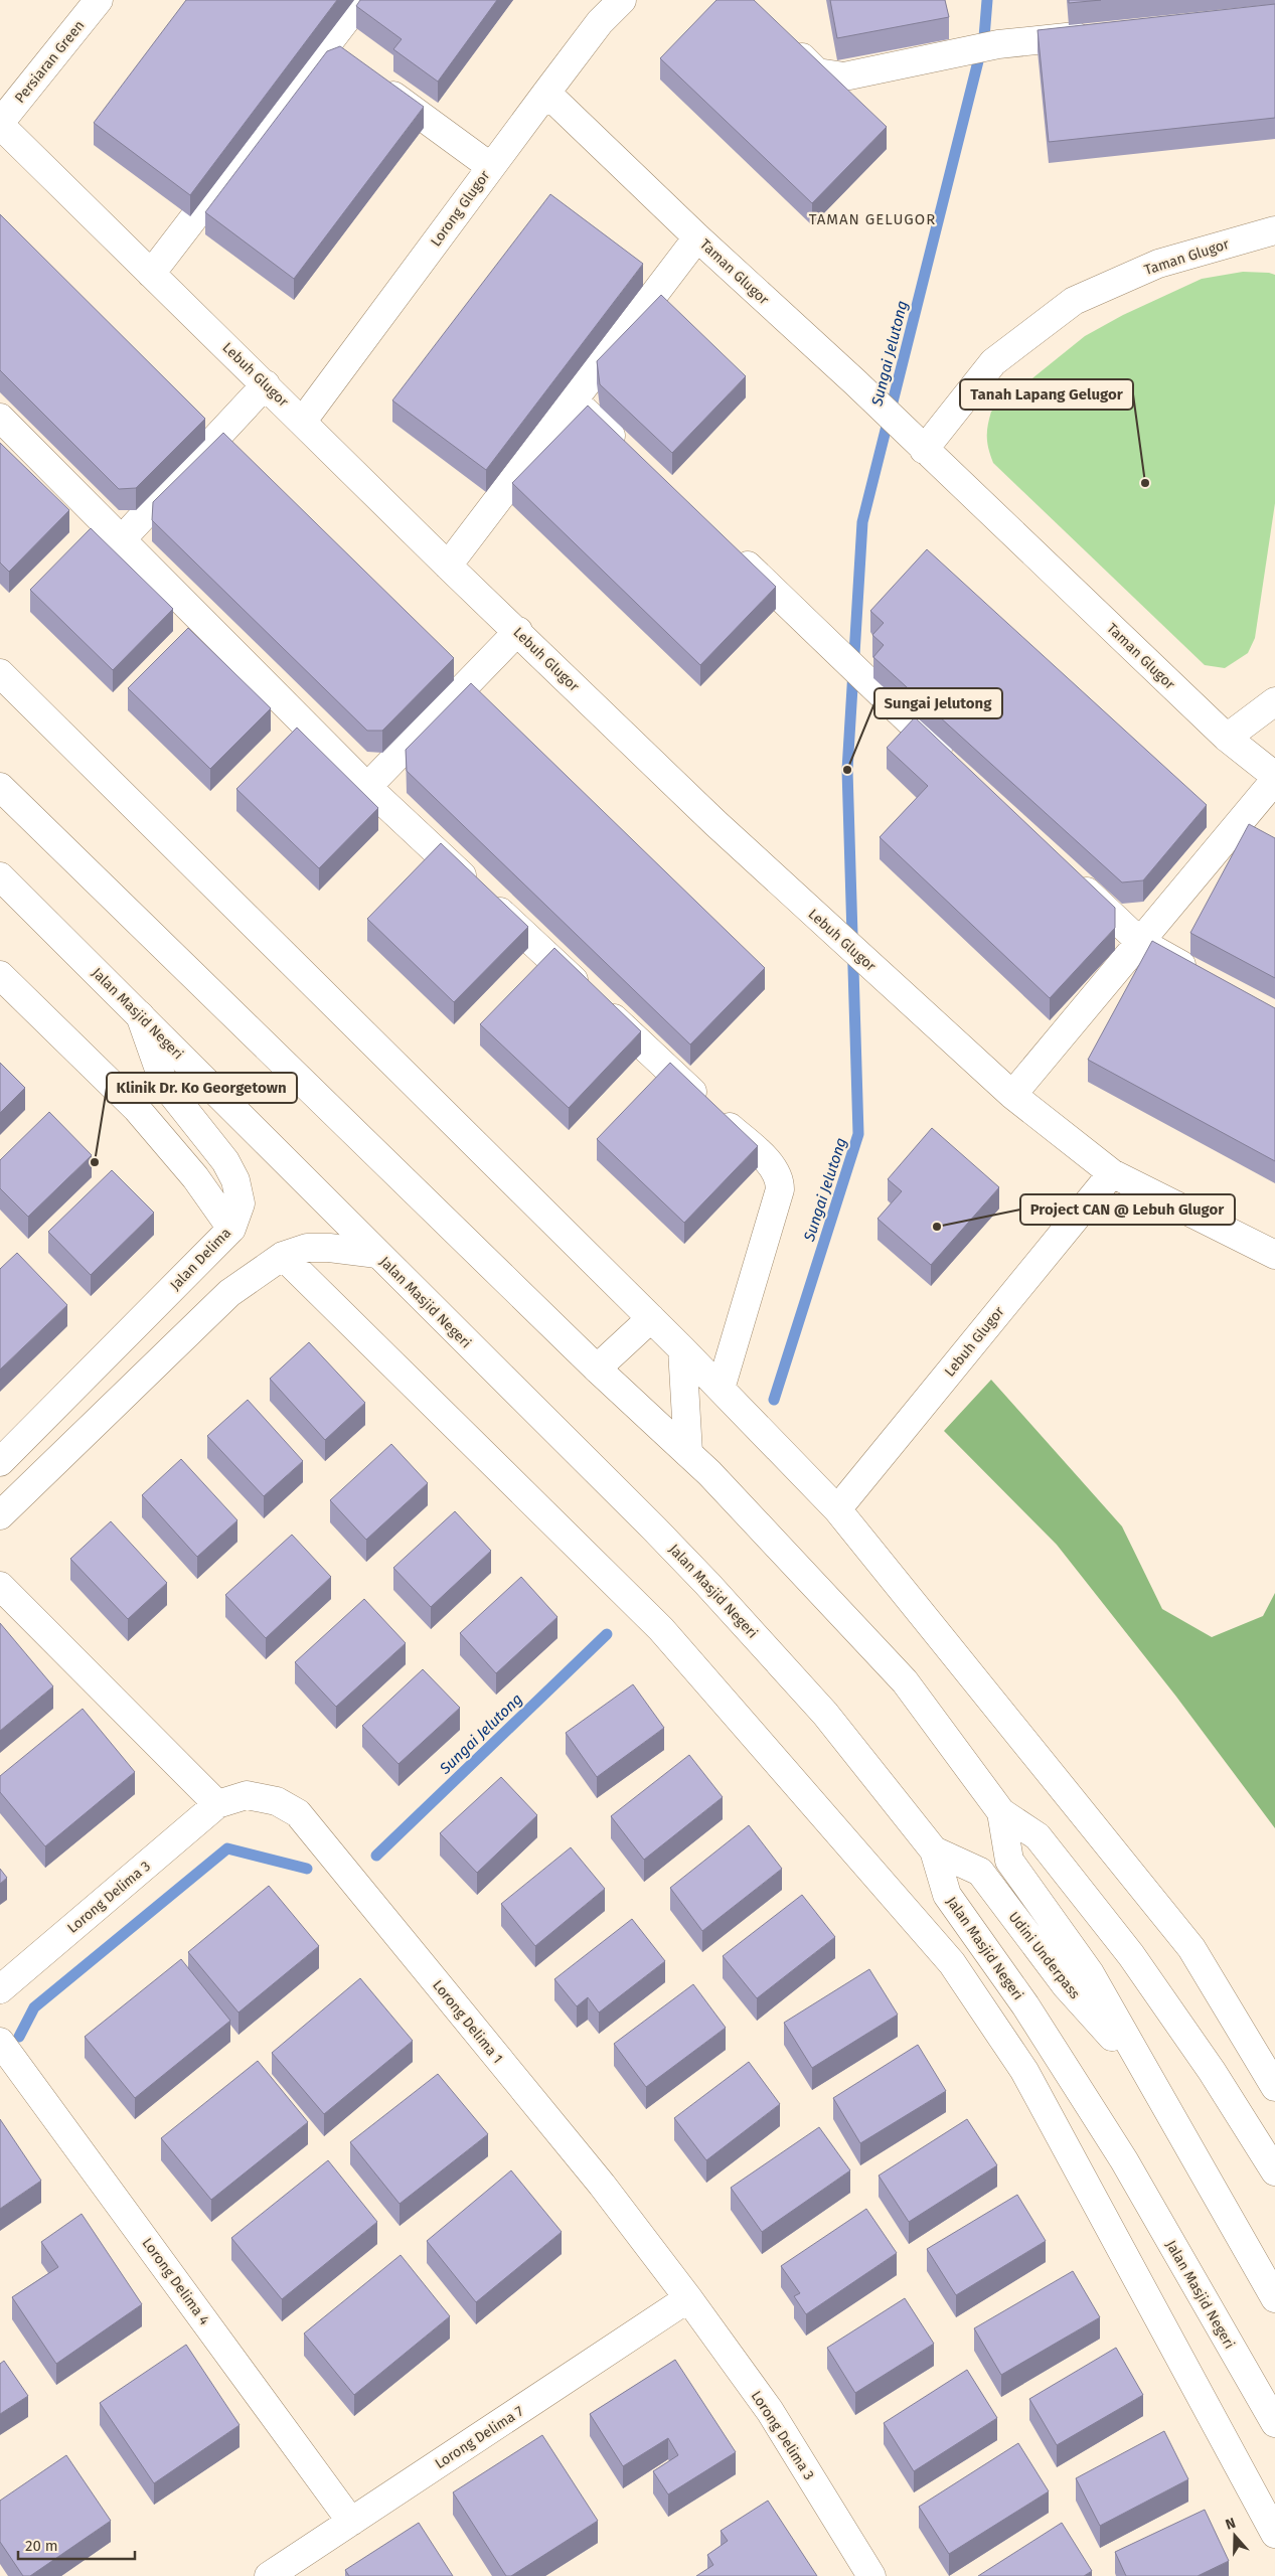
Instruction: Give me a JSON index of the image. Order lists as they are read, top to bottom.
{
  "streets": {
    "main road": [
      "Persiaran Green",
      "Lorong Glugor",
      "Taman Glugor",
      "Lebuh Glugor",
      "Jalan Masjid Negeri",
      "Jalan Delima",
      "Lorong Delima 3",
      "Udini Underpass",
      "Lorong Delima 1",
      "Lorong Delima 4",
      "Lorong Delima 7"
    ]
  },
  "crossings": [
    ["Persiaran Green", "Lebuh Glugor"],
    ["Lorong Glugor", "Taman Glugor"],
    ["Lorong Glugor", "Lebuh Glugor"],
    ["Jalan Masjid Negeri", "Jalan Delima"],
    ["Jalan Masjid Negeri", "Udini Underpass"],
    ["Lorong Delima 3", "Lorong Delima 1"],
    ["Lorong Delima 3", "Lorong Delima 7"],
    ["Lorong Delima 1", "Lorong Delima 7"],
    ["Lorong Delima 4", "Lorong Delima 7"]
  ],
  "districts": ["TAMAN GELUGOR"],
  "water": ["Sungai Jelutong"],
  "places": [
    "Tanah Lapang Gelugor",
    "Sungai Jelutong",
    "Klinik Dr. Ko Georgetown",
    "Project CAN @ Lebuh Glugor"
  ],
  "scale_bar": "20 m",
  "north": "top"
}
